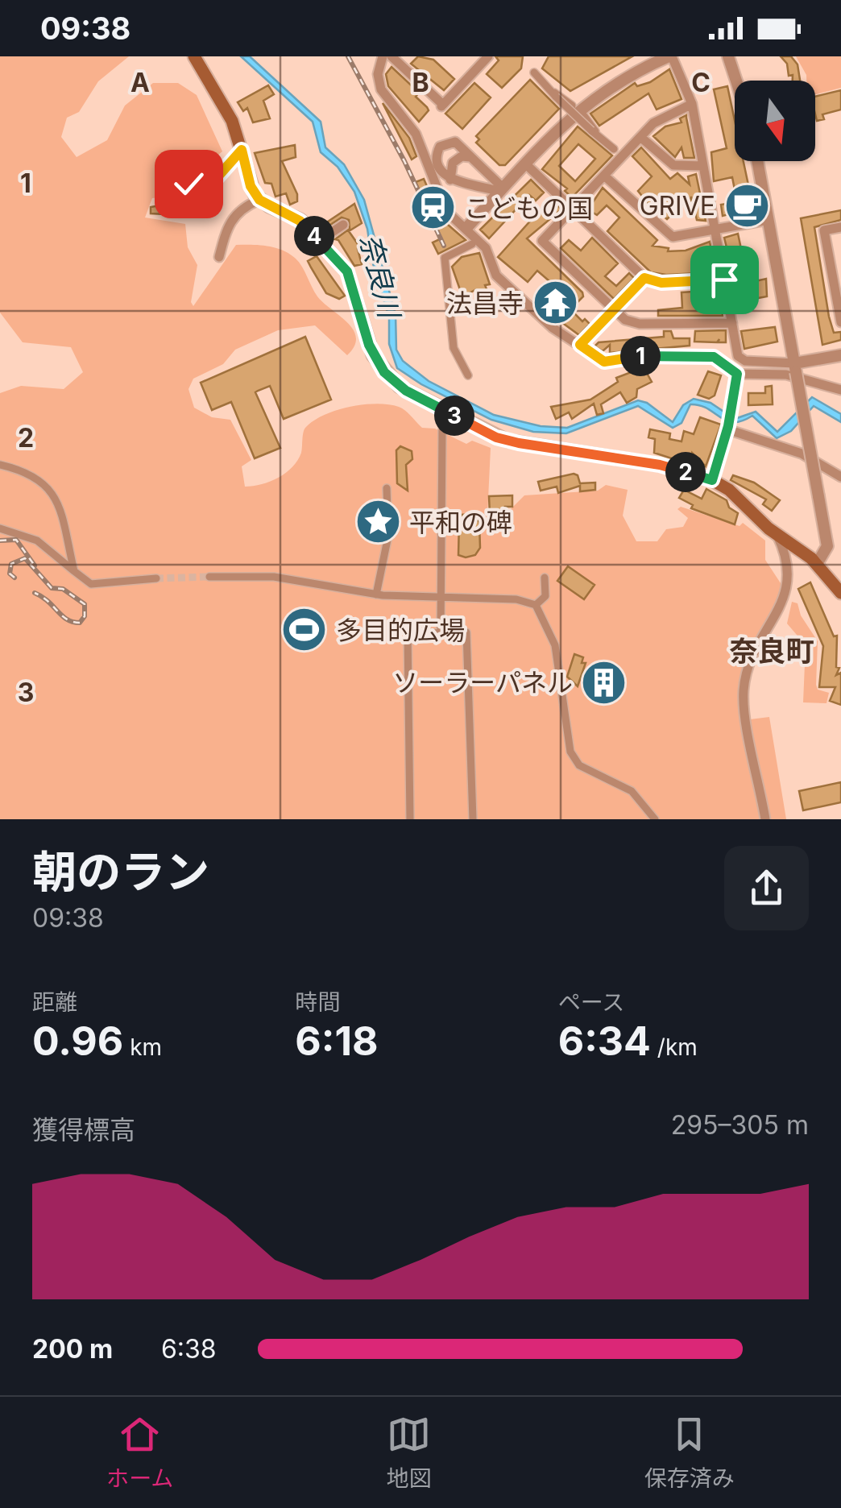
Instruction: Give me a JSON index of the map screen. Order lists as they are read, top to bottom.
{
  "districts": ["奈良町"],
  "water": ["奈良川"],
  "places": {
    "cafe": ["GRIVE"],
    "station": ["こどもの国"],
    "temple": ["法昌寺"],
    "place": ["平和の碑"],
    "sports": ["多目的広場"],
    "building": ["ソーラーパネル"]
  },
  "north": "bottom",
  "page": {
    "status": "09:38",
    "pins": [
      "4",
      "1",
      "3",
      "2"
    ],
    "heading": ["朝のラン", "09:38"],
    "stats": [
      ["距離", "0.96 km"],
      ["時間", "6:18"],
      ["ペース", "6:34 /km"]
    ],
    "chart": ["獲得標高", "295–305 m"],
    "list": [
      {
        "name": "200 m",
        "note": "6:38"
      }
    ],
    "tabs": ["ホーム", "地図", "保存済み"]
  },
  "grid": {
    "columns": ["A", "B", "C"],
    "rows": ["1", "2", "3"]
  }
}
